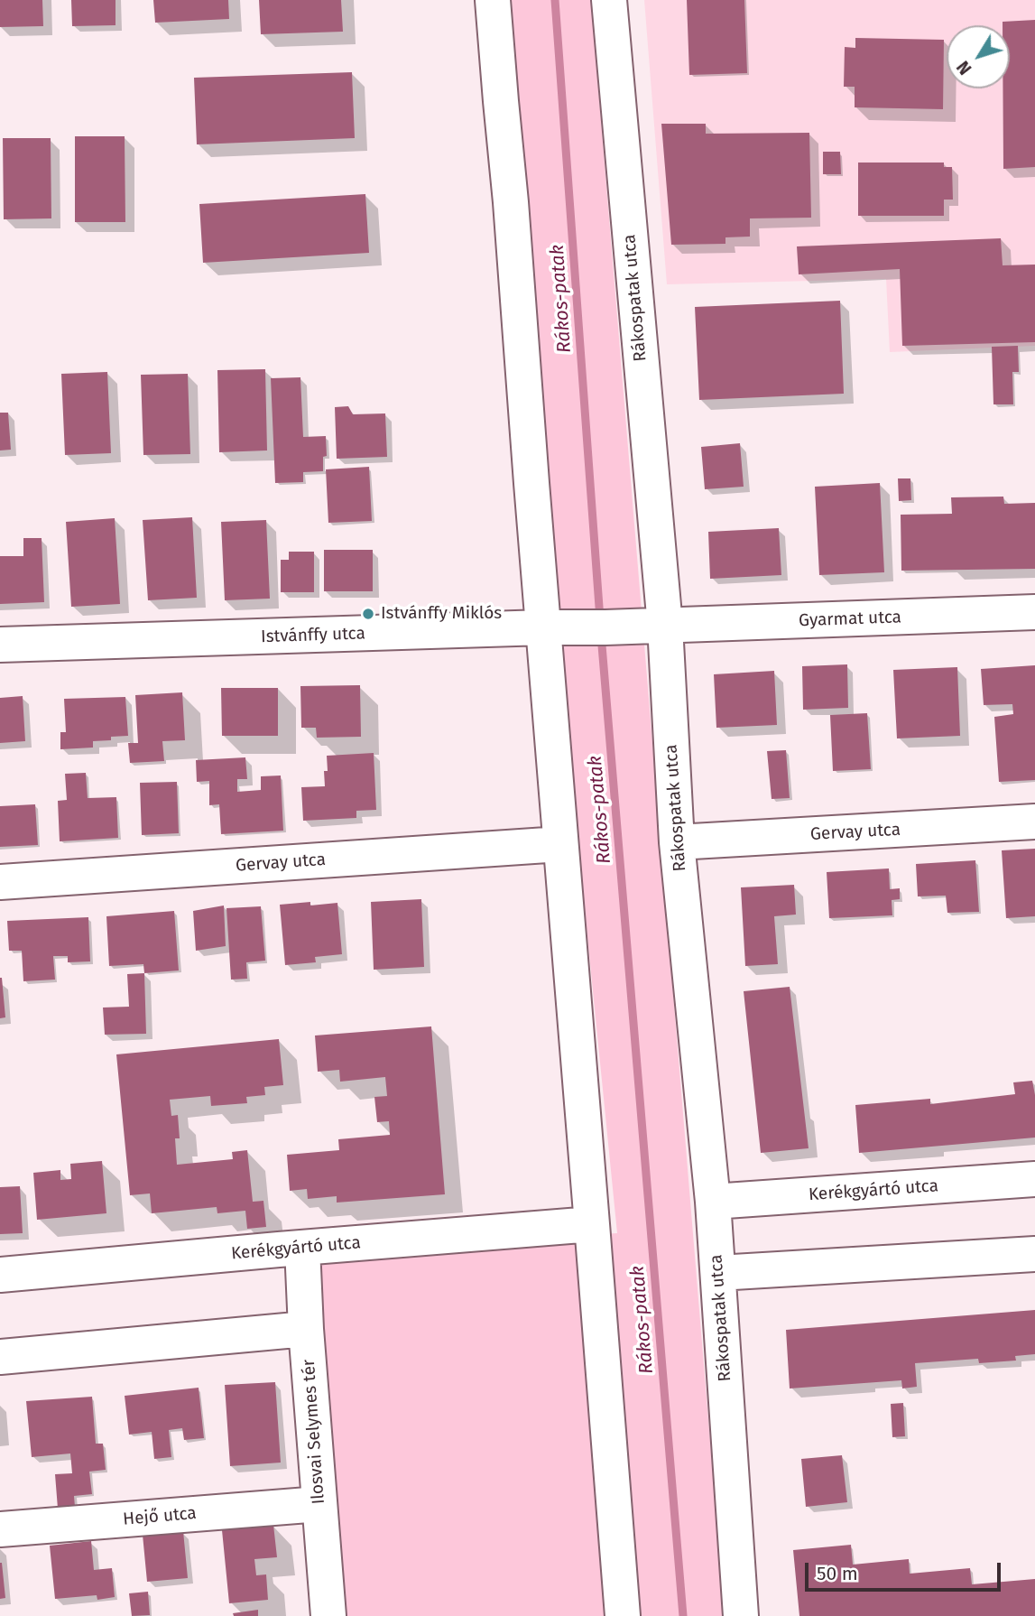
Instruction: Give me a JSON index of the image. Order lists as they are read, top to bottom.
{
  "streets": {
    "street": [
      "Rákospatak utca",
      "Gyarmat utca",
      "Istvánffy utca",
      "Gervay utca",
      "Kerékgyártó utca",
      "Ilosvai Selymes tér",
      "Hejő utca"
    ]
  },
  "crossings": [
    ["Rákospatak utca", "Gyarmat utca"],
    ["Rákospatak utca", "Istvánffy utca"],
    ["Rákospatak utca", "Gervay utca"],
    ["Rákospatak utca", "Kerékgyártó utca"],
    ["Gyarmat utca", "Istvánffy utca"],
    ["Kerékgyártó utca", "Ilosvai Selymes tér"],
    ["Ilosvai Selymes tér", "Hejő utca"]
  ],
  "water": ["Rákos-patak"],
  "places": ["Istvánffy Miklós"],
  "scale_bar": "50 m",
  "north": "bottom left"
}
